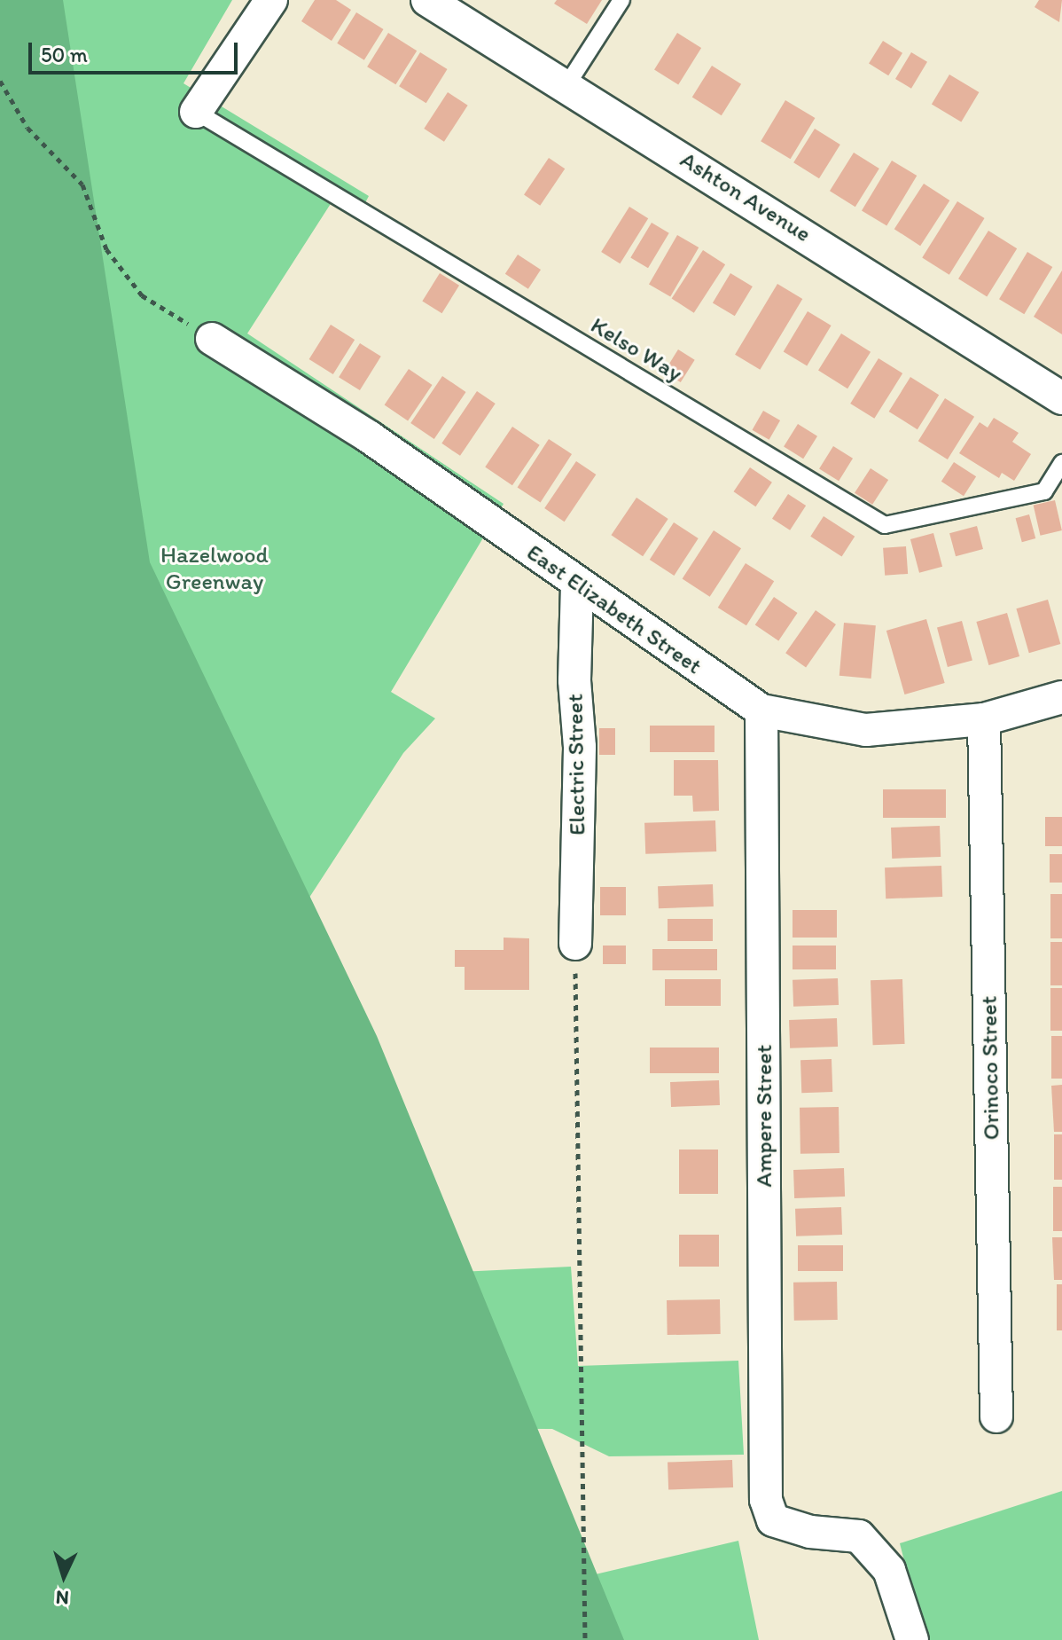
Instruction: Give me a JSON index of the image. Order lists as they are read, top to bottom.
{
  "streets": {
    "street": [
      "Ashton Avenue",
      "East Elizabeth Street",
      "Electric Street",
      "Orinoco Street",
      "Ampere Street"
    ],
    "lane": ["Kelso Way"]
  },
  "crossings": [
    ["East Elizabeth Street", "Electric Street"],
    ["East Elizabeth Street", "Orinoco Street"],
    ["East Elizabeth Street", "Ampere Street"]
  ],
  "parks": ["Hazelwood Greenway"],
  "scale_bar": "50 m",
  "north": "bottom"
}
